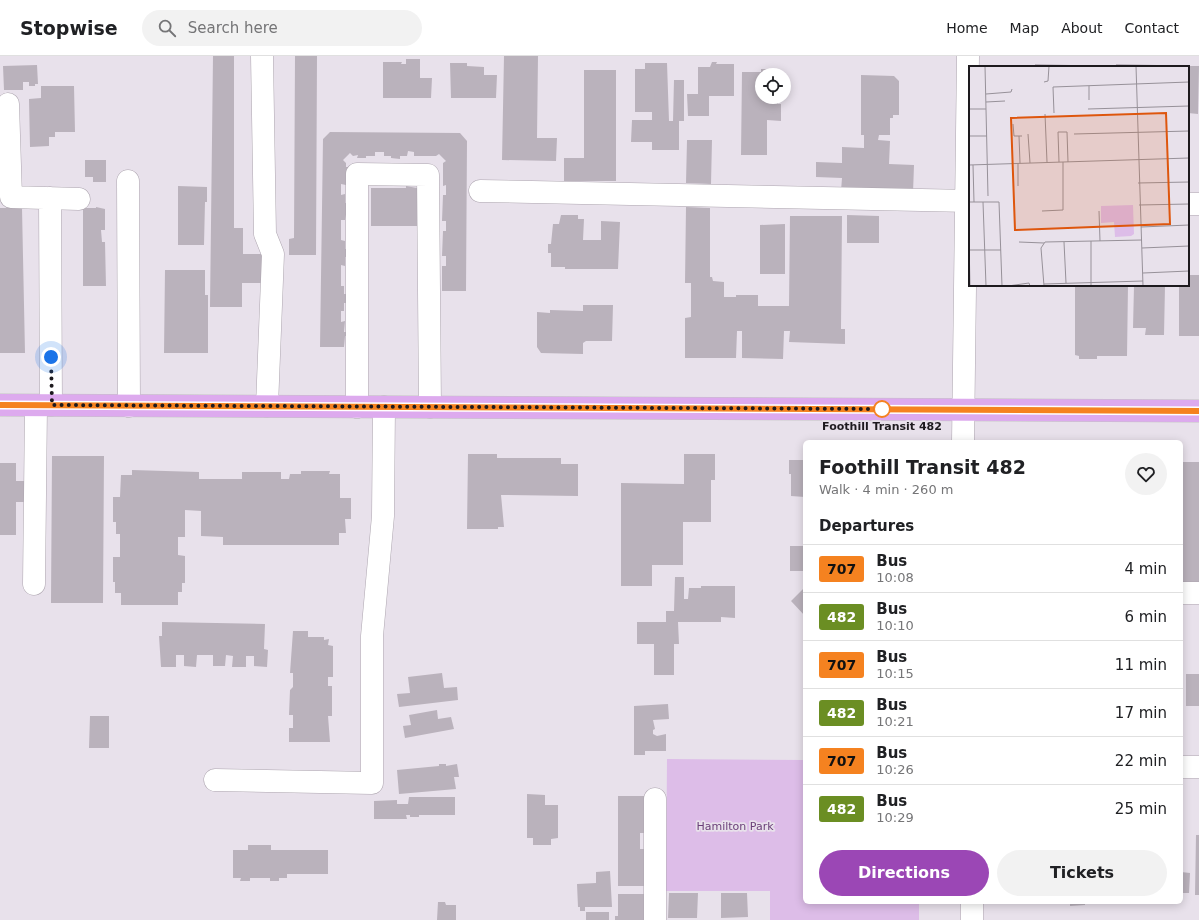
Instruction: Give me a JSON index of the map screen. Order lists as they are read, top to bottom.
{
  "parks": ["Hamilton Park"],
  "places": ["Foothill Transit 482"],
  "lines": ["bus line 707"],
  "page": {
    "header": "Stopwise",
    "search": "Search here",
    "nav": [
      "Home",
      "Map",
      "About",
      "Contact"
    ],
    "heading": [
      ["Foothill Transit 482", "Walk · 4 min · 260 m"],
      "Departures"
    ],
    "list": [
      {
        "mark": "707",
        "name": "Bus",
        "note": "10:08",
        "value": "4 min"
      },
      {
        "mark": "482",
        "name": "Bus",
        "note": "10:10",
        "value": "6 min"
      },
      {
        "mark": "707",
        "name": "Bus",
        "note": "10:15",
        "value": "11 min"
      },
      {
        "mark": "482",
        "name": "Bus",
        "note": "10:21",
        "value": "17 min"
      },
      {
        "mark": "707",
        "name": "Bus",
        "note": "10:26",
        "value": "22 min"
      },
      {
        "mark": "482",
        "name": "Bus",
        "note": "10:29",
        "value": "25 min"
      }
    ],
    "buttons": ["Directions", "Tickets"]
  }
}
